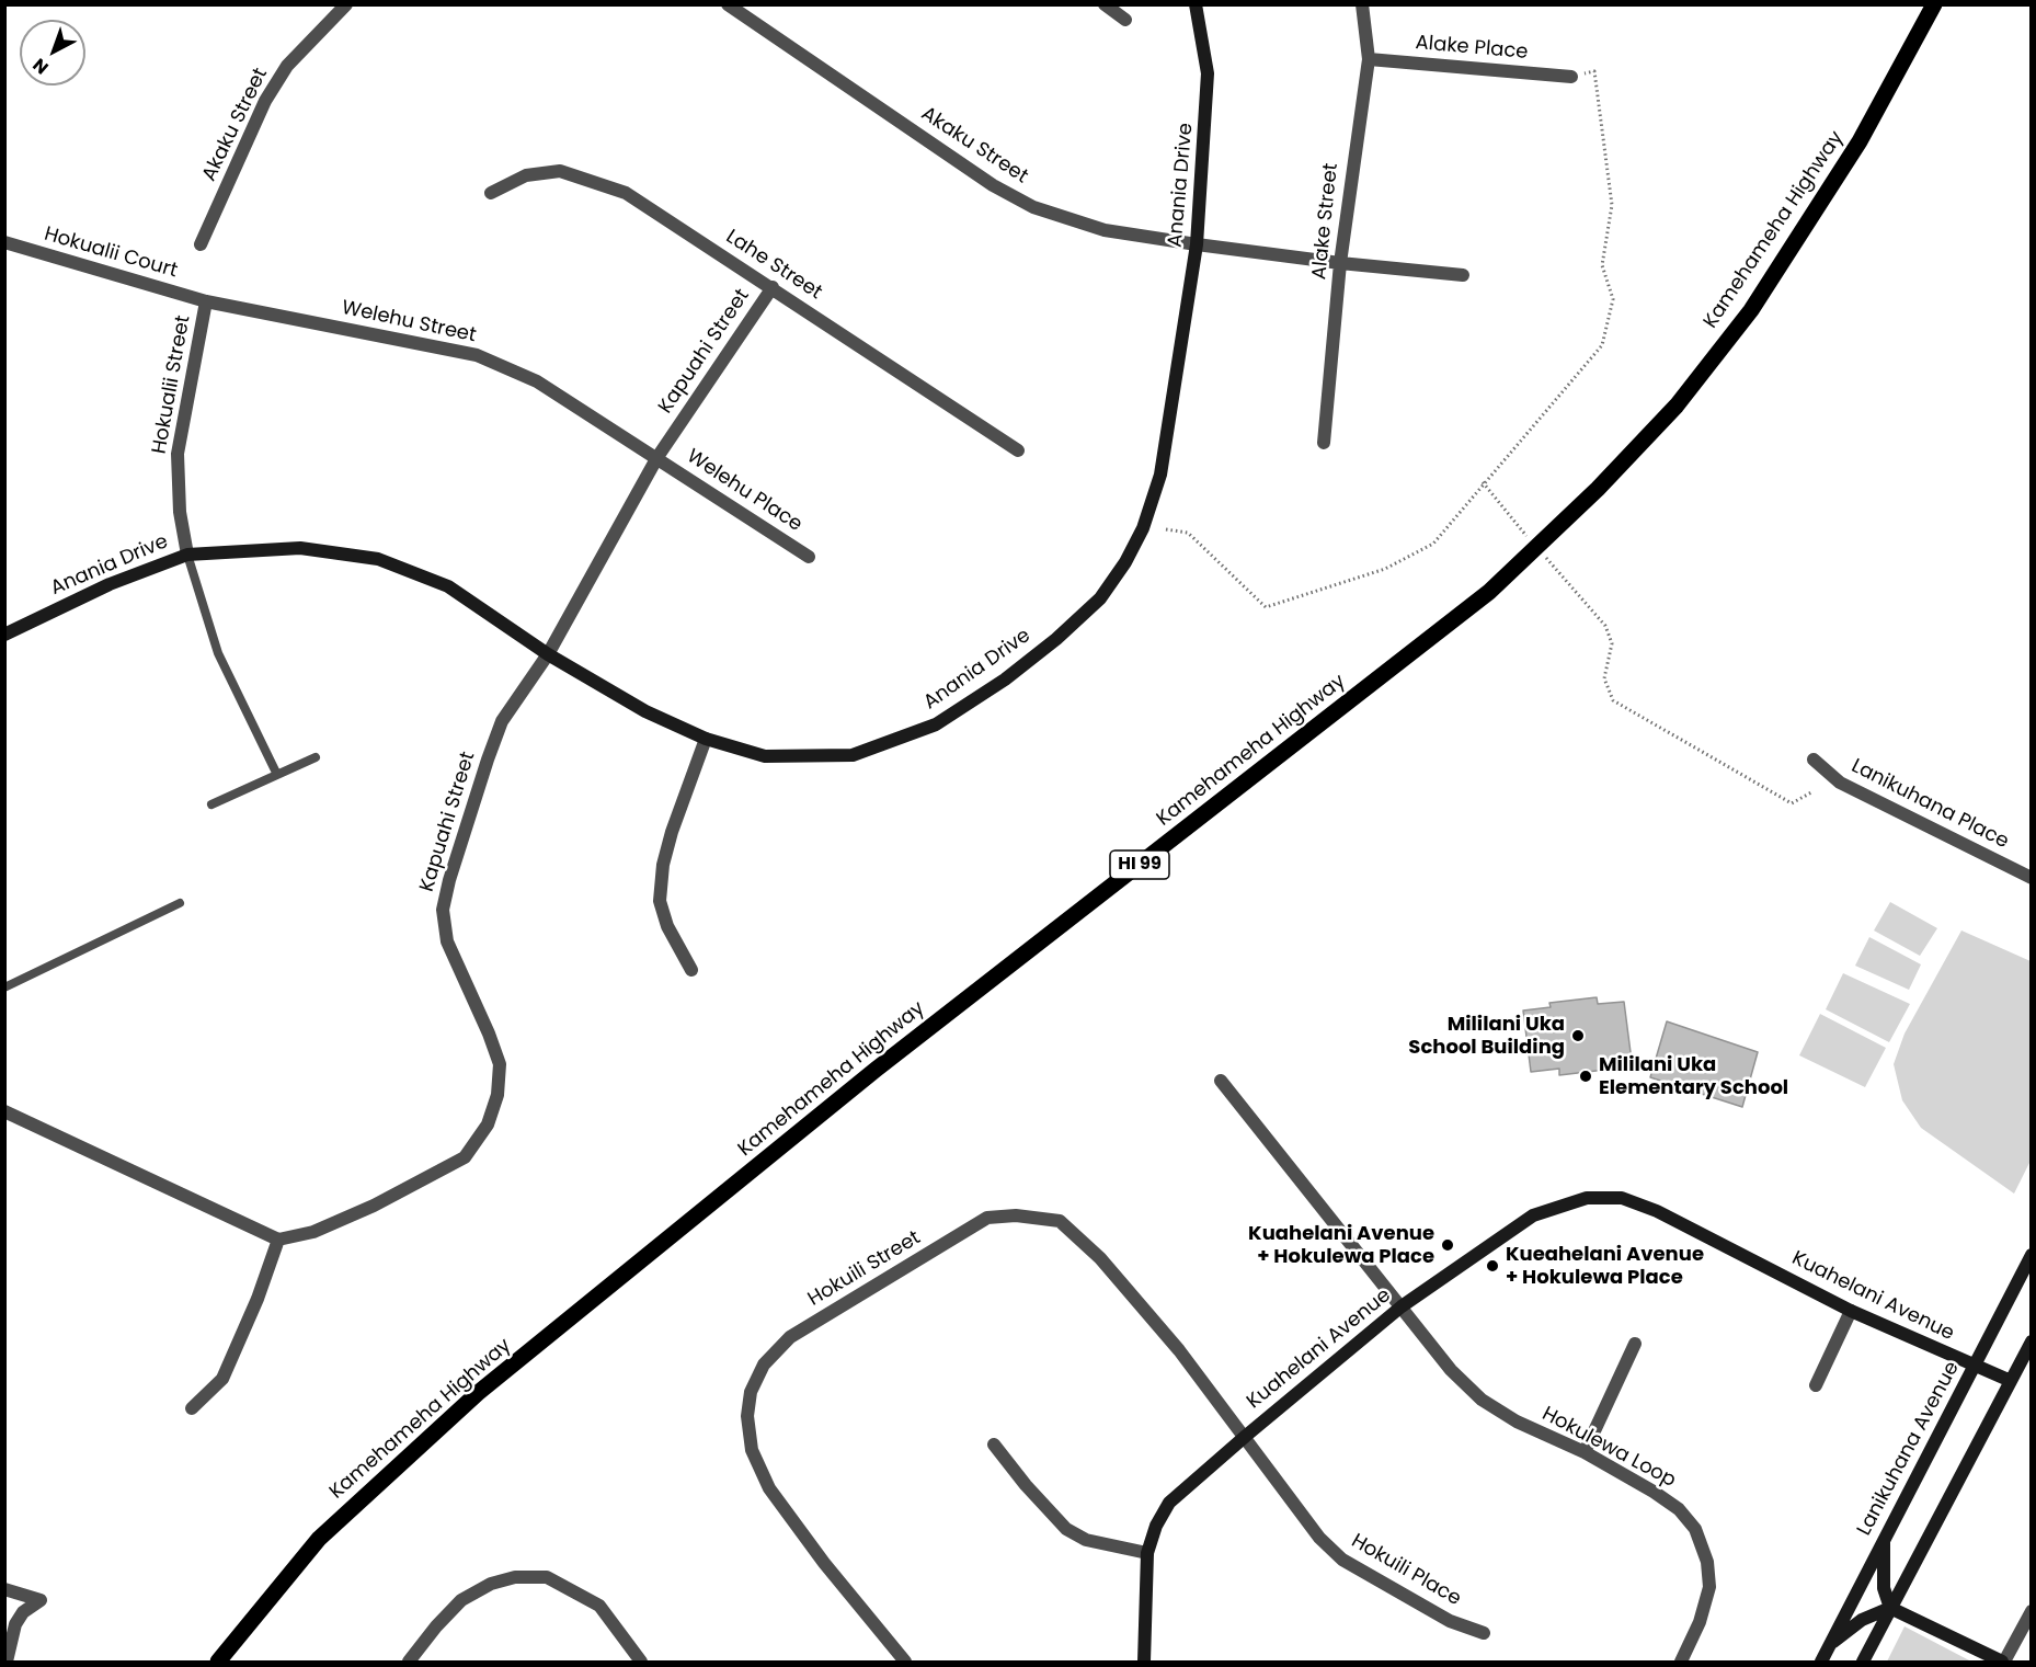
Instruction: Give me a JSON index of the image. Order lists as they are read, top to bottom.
{
  "streets": {
    "main road": ["Kamehameha Highway", "HI 99"],
    "street": [
      "Alake Place",
      "Akaku Street",
      "Anania Drive",
      "Alake Street",
      "Hokualii Court",
      "Lahe Street",
      "Welehu Street",
      "Kapuahi Street",
      "Hokualii Street",
      "Welehu Place",
      "Lanikuhana Place",
      "Hokuili Street",
      "Kuahelani Avenue",
      "Hokulewa Loop",
      "Lanikuhana Avenue",
      "Hokuili Place"
    ]
  },
  "crossings": [
    ["Alake Place", "Alake Street"],
    ["Akaku Street", "Anania Drive"],
    ["Akaku Street", "Alake Street"],
    ["Anania Drive", "Kapuahi Street"],
    ["Anania Drive", "Hokualii Street"],
    ["Hokualii Court", "Welehu Street"],
    ["Hokualii Court", "Hokualii Street"],
    ["Lahe Street", "Kapuahi Street"],
    ["Welehu Street", "Kapuahi Street"],
    ["Welehu Street", "Hokualii Street"],
    ["Welehu Street", "Welehu Place"],
    ["Kapuahi Street", "Welehu Place"],
    ["Hokuili Street", "Kuahelani Avenue"],
    ["Hokuili Street", "Hokuili Place"],
    ["Kuahelani Avenue", "Hokulewa Loop"],
    ["Kuahelani Avenue", "Lanikuhana Avenue"],
    ["Kuahelani Avenue", "Hokuili Place"]
  ],
  "places": [
    "Mililani Uka School Building",
    "Mililani Uka Elementary School",
    "Kuahelani Avenue + Hokulewa Place",
    "Kueahelani Avenue + Hokulewa Place"
  ],
  "north": "bottom left"
}
